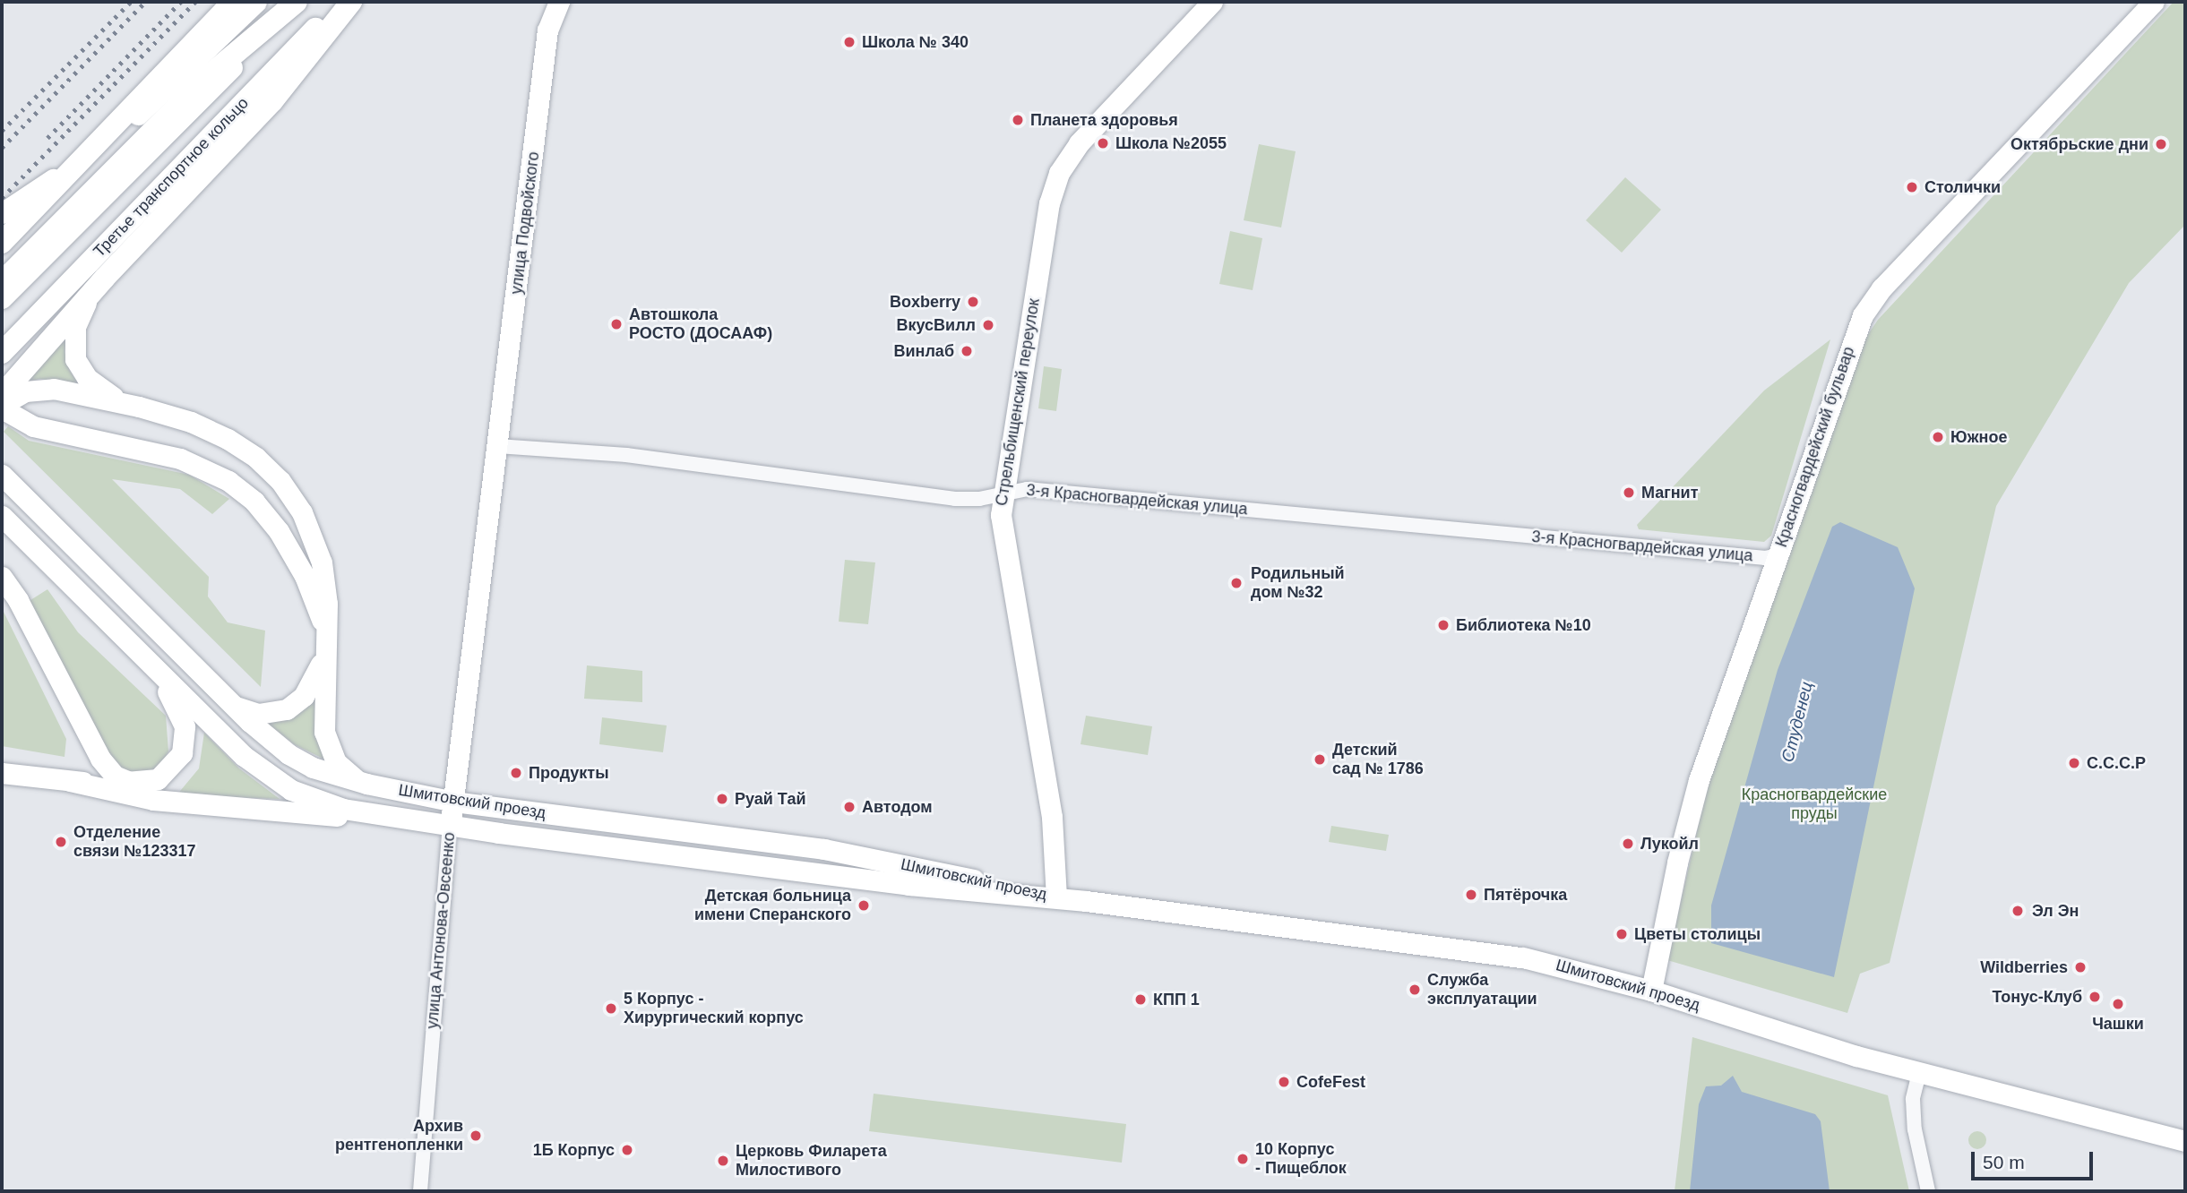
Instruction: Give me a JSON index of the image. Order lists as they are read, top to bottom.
{
  "streets": {
    "main road": [
      "Третье транспортное кольцо",
      "улица Подвойского",
      "Стрельбищенский переулок",
      "Красногвардейский бульвар",
      "Шмитовский проезд",
      "улица Антонова-Овсеенко"
    ],
    "street": ["3-я Красногвардейская улица"]
  },
  "crossings": [
    ["улица Подвойского", "3-я Красногвардейская улица"],
    ["улица Подвойского", "улица Антонова-Овсеенко"],
    ["Стрельбищенский переулок", "3-я Красногвардейская улица"],
    ["Стрельбищенский переулок", "Шмитовский проезд"],
    ["Красногвардейский бульвар", "3-я Красногвардейская улица"],
    ["Красногвардейский бульвар", "Шмитовский проезд"],
    ["3-я Красногвардейская улица", "улица Антонова-Овсеенко"],
    ["Шмитовский проезд", "улица Антонова-Овсеенко"]
  ],
  "water": ["Студенец"],
  "parks": ["Красногвардейские пруды"],
  "places": [
    "Школа № 340",
    "Планета здоровья",
    "Школа №2055",
    "Октябрьские дни",
    "Столички",
    "Boxberry",
    "Автошкола РОСТО (ДОСААФ)",
    "ВкусВилл",
    "Винлаб",
    "Южное",
    "Магнит",
    "Родильный дом №32",
    "Библиотека №10",
    "Детский сад № 1786",
    "С.С.С.Р",
    "Продукты",
    "Руай Тай",
    "Автодом",
    "Отделение связи №123317",
    "Лукойл",
    "Пятёрочка",
    "Детская больница имени Сперанского",
    "Эл Эн",
    "Цветы столицы",
    "Wildberries",
    "Служба эксплуатации",
    "Тонус-Клуб",
    "КПП 1",
    "Чашки",
    "5 Корпус - Хирургический корпус",
    "CofeFest",
    "Архив рентгенопленки",
    "1Б Корпус",
    "10 Корпус - Пищеблок",
    "Церковь Филарета Милостивого"
  ],
  "scale_bar": "50 m"
}
